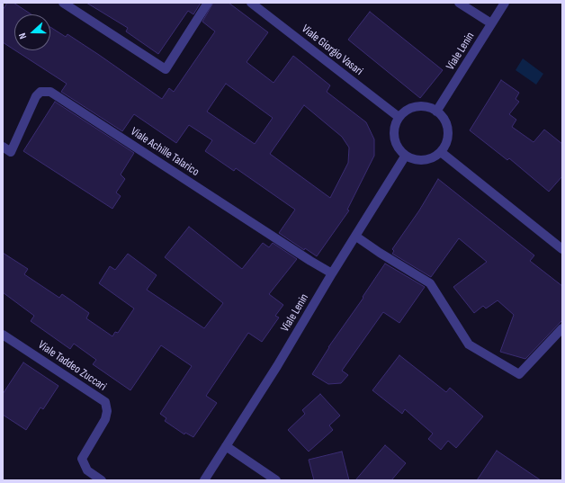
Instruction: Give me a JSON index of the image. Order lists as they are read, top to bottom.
{
  "streets": {
    "street": [
      "Viale Giorgio Vasari",
      "Viale Lenin",
      "Viale Achille Talarico",
      "Viale Taddeo Zuccari"
    ]
  },
  "crossings": [
    ["Viale Giorgio Vasari", "Viale Lenin"],
    ["Viale Lenin", "Viale Achille Talarico"]
  ],
  "north": "left"
}
